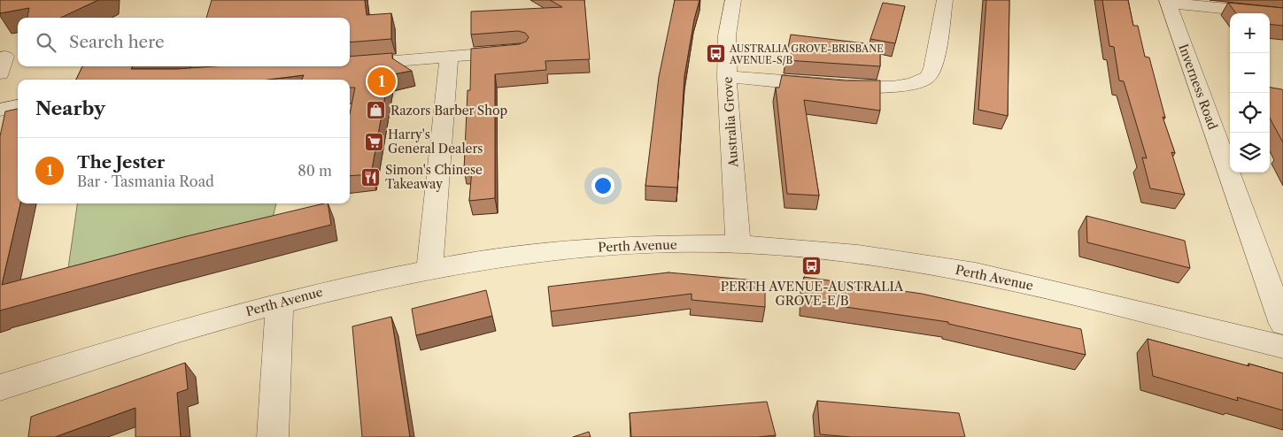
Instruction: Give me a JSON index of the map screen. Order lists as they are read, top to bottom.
{
  "streets": {
    "street": ["Inverness Road", "Australia Grove", "Perth Avenue"]
  },
  "crossings": [
    ["Australia Grove", "Perth Avenue"]
  ],
  "places": {
    "bus stop": ["AUSTRALIA GROVE-BRISBANE AVENUE-S/B", "PERTH AVENUE-AUSTRALIA GROVE-E/B"],
    "shop": ["Razors Barber Shop"],
    "supermarket": ["Harry's General Dealers"],
    "restaurant": ["Simon's Chinese Takeaway"]
  },
  "page": {
    "map_buttons": ["+", "−"],
    "search": "Search here",
    "pins": "1",
    "heading": "Nearby",
    "list": [
      {
        "mark": "1",
        "name": "The Jester",
        "note": "Bar · Tasmania Road",
        "value": "80 m"
      }
    ]
  }
}
